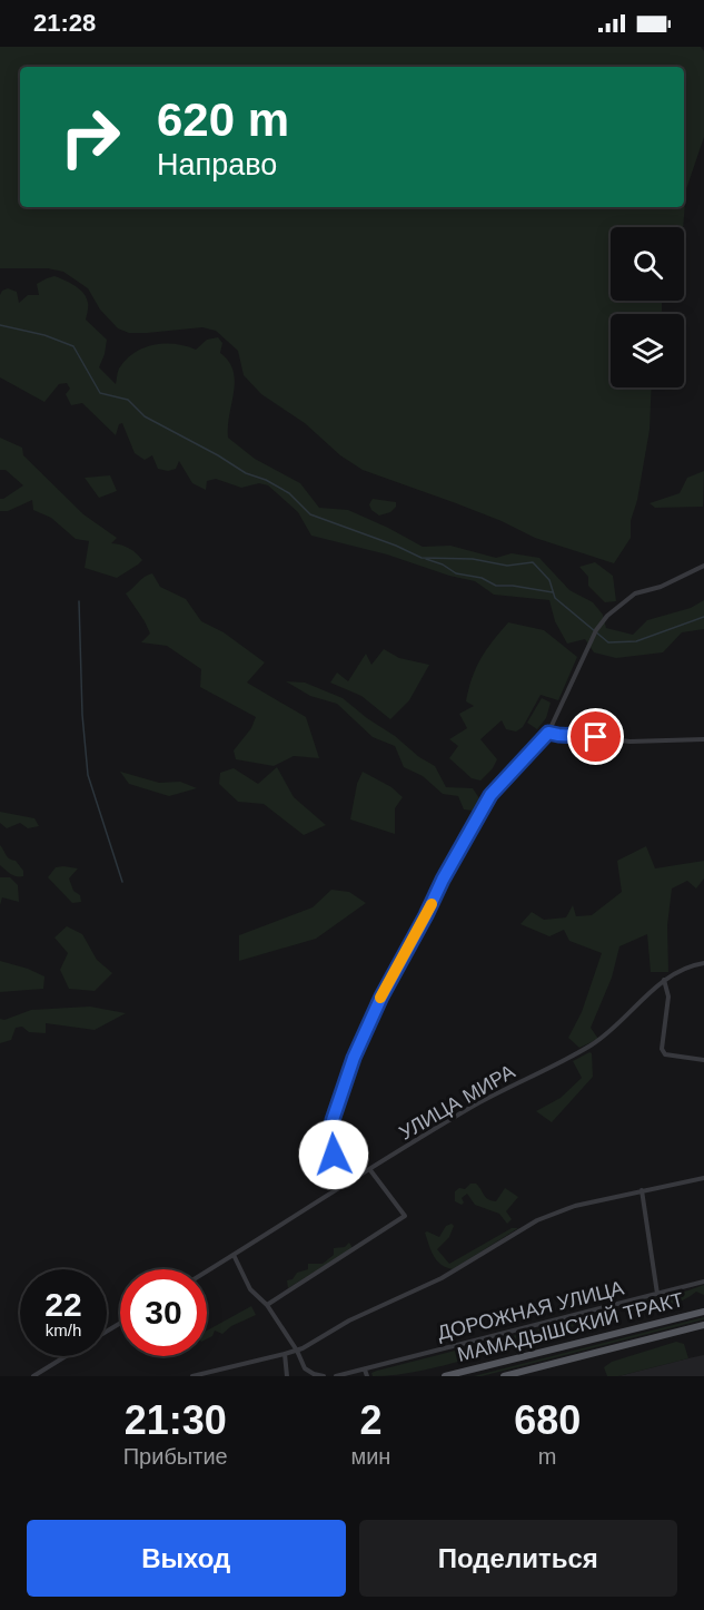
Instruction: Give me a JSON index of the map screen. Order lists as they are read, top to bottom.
{
  "streets": {
    "main road": ["МАМАДЫШСКИЙ ТРАКТ"],
    "street": ["УЛИЦА МИРА", "ДОРОЖНАЯ УЛИЦА"]
  },
  "page": {
    "status": "21:28",
    "turn": ["620 m", "Направо"],
    "speed": "22 km/h",
    "limit": "30",
    "eta": [
      "21:30",
      "Прибытие",
      "2",
      "мин",
      "680",
      "m"
    ],
    "buttons": ["Выход", "Поделиться"]
  }
}
